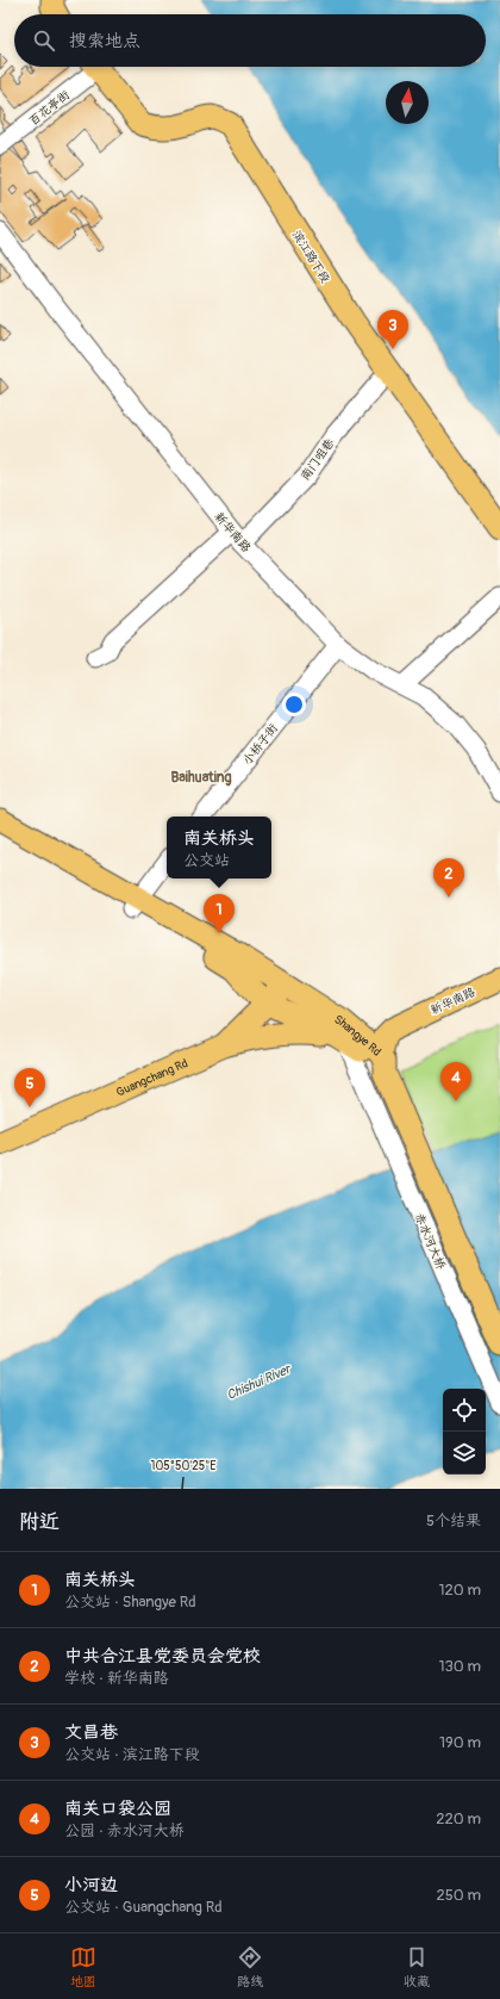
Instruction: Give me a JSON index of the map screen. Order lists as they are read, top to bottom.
{
  "streets": {
    "main road": [
      "滨江路下段",
      "新华南路",
      "Shangye Rd",
      "Guangchang Rd",
      "赤水河大桥"
    ],
    "street": ["百花亭街", "南门咀巷", "小桥子街"]
  },
  "crossings": [
    ["滨江路下段", "南门咀巷"],
    ["南门咀巷", "新华南路"],
    ["新华南路", "小桥子街"],
    ["Shangye Rd", "Guangchang Rd"],
    ["Shangye Rd", "赤水河大桥"]
  ],
  "districts": ["Baihuating"],
  "water": ["Chishui River"],
  "north": "top",
  "page": {
    "search": "搜索地点",
    "pins": [
      "3",
      "2",
      "1",
      "4",
      "5"
    ],
    "popup": ["南关桥头", "公交站"],
    "heading": ["附近", "5个结果"],
    "list": [
      {
        "mark": "1",
        "name": "南关桥头",
        "note": "公交站 · Shangye Rd",
        "value": "120 m"
      },
      {
        "mark": "2",
        "name": "中共合江县党委员会党校",
        "note": "学校 · 新华南路",
        "value": "130 m"
      },
      {
        "mark": "3",
        "name": "文昌巷",
        "note": "公交站 · 滨江路下段",
        "value": "190 m"
      },
      {
        "mark": "4",
        "name": "南关口袋公园",
        "note": "公园 · 赤水河大桥",
        "value": "220 m"
      },
      {
        "mark": "5",
        "name": "小河边",
        "note": "公交站 · Guangchang Rd",
        "value": "250 m"
      }
    ],
    "nav": ["地图", "路线", "收藏"]
  },
  "coordinates": ["105°50'25\"E"]
}
